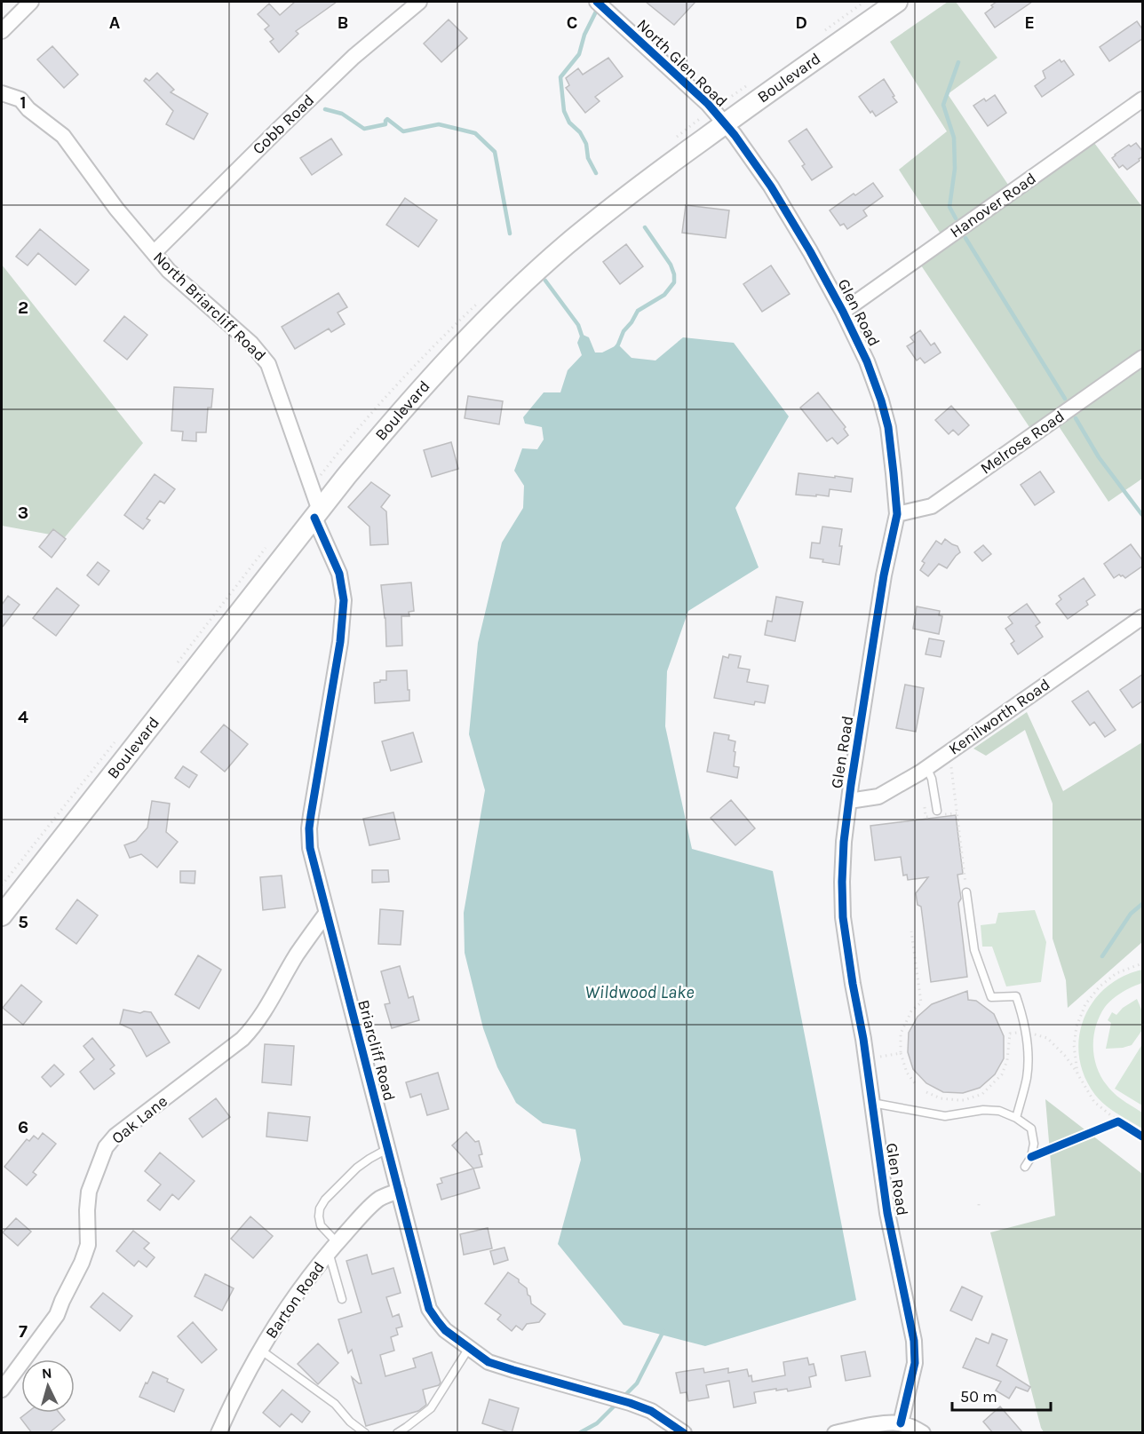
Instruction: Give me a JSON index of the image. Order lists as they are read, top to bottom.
{
  "streets": {
    "main road": ["Boulevard"],
    "street": [
      "North Glen Road",
      "Cobb Road",
      "Hanover Road",
      "North Briarcliff Road",
      "Glen Road",
      "Melrose Road",
      "Kenilworth Road",
      "Briarcliff Road",
      "Oak Lane",
      "Barton Road"
    ]
  },
  "crossings": [
    ["North Glen Road", "Boulevard"],
    ["North Glen Road", "Glen Road"],
    ["Boulevard", "North Briarcliff Road"],
    ["Boulevard", "Glen Road"],
    ["Boulevard", "Briarcliff Road"],
    ["Cobb Road", "North Briarcliff Road"],
    ["Hanover Road", "Glen Road"],
    ["North Briarcliff Road", "Briarcliff Road"],
    ["Glen Road", "Melrose Road"],
    ["Glen Road", "Kenilworth Road"],
    ["Briarcliff Road", "Oak Lane"],
    ["Briarcliff Road", "Barton Road"]
  ],
  "water": ["Wildwood Lake"],
  "scale_bar": "50 m",
  "north": "top",
  "grid": {
    "columns": [
      "A",
      "B",
      "C",
      "D",
      "E"
    ],
    "rows": [
      "1",
      "2",
      "3",
      "4",
      "5",
      "6",
      "7"
    ]
  }
}
